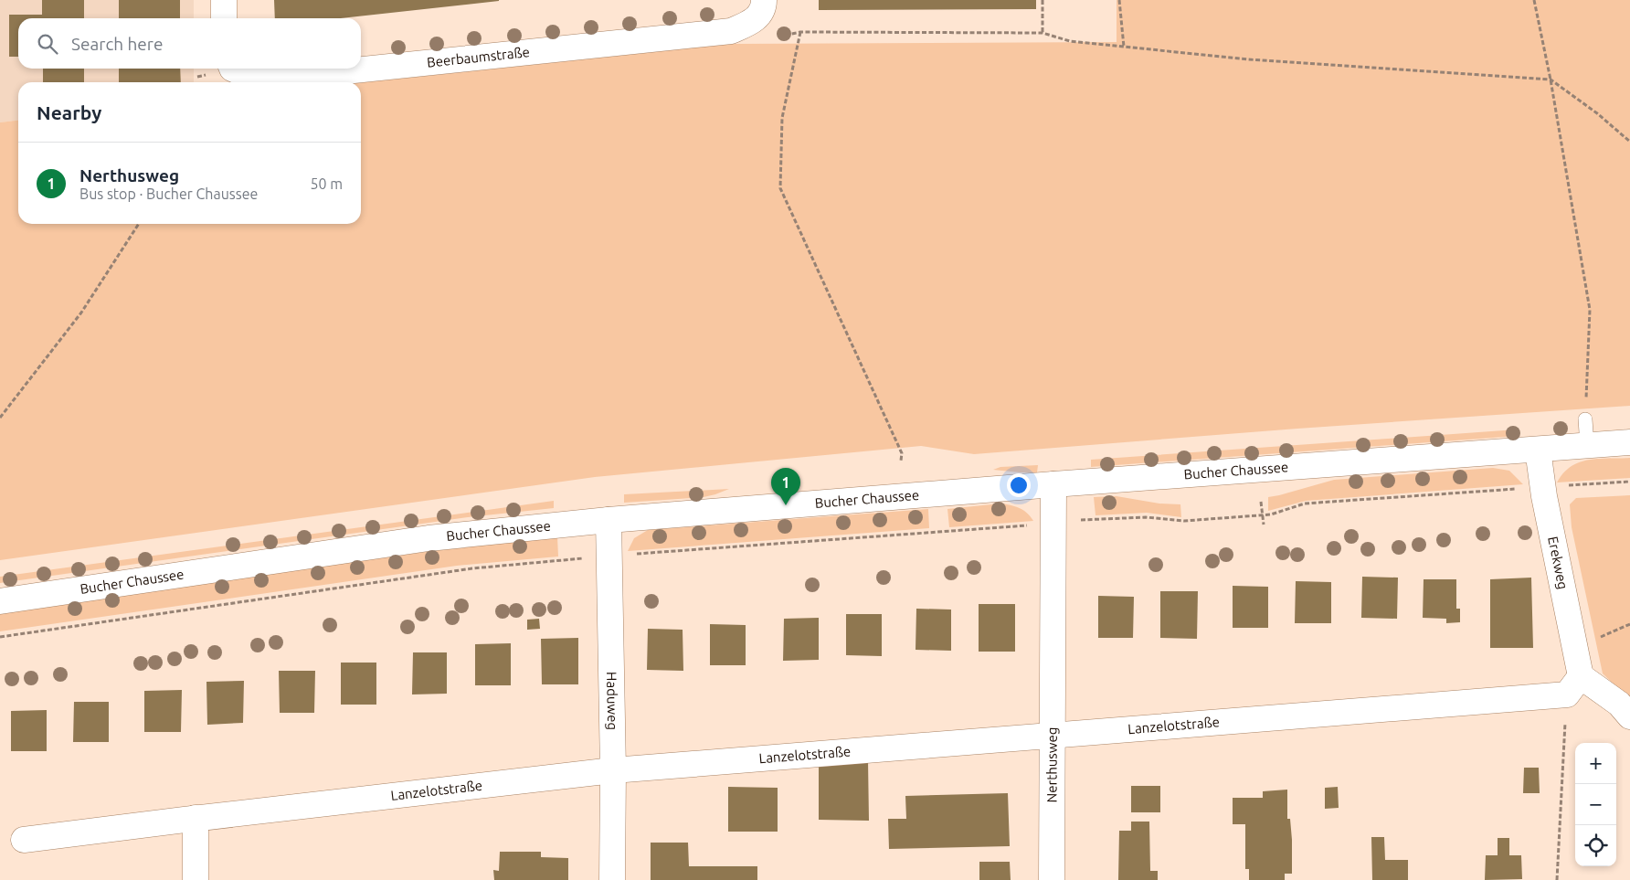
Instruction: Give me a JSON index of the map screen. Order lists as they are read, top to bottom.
{
  "streets": {
    "street": [
      "Beerbaumstraße",
      "Bucher Chaussee",
      "Erekweg",
      "Haduweg",
      "Lanzelotstraße",
      "Nerthusweg"
    ]
  },
  "crossings": [
    ["Bucher Chaussee", "Erekweg"],
    ["Bucher Chaussee", "Haduweg"],
    ["Bucher Chaussee", "Nerthusweg"],
    ["Erekweg", "Lanzelotstraße"],
    ["Haduweg", "Lanzelotstraße"],
    ["Lanzelotstraße", "Nerthusweg"]
  ],
  "page": {
    "search": "Search here",
    "heading": "Nearby",
    "list": [
      {
        "mark": "1",
        "name": "Nerthusweg",
        "note": "Bus stop · Bucher Chaussee",
        "value": "50 m"
      }
    ],
    "pins": "1",
    "map_buttons": ["+", "−"]
  }
}
